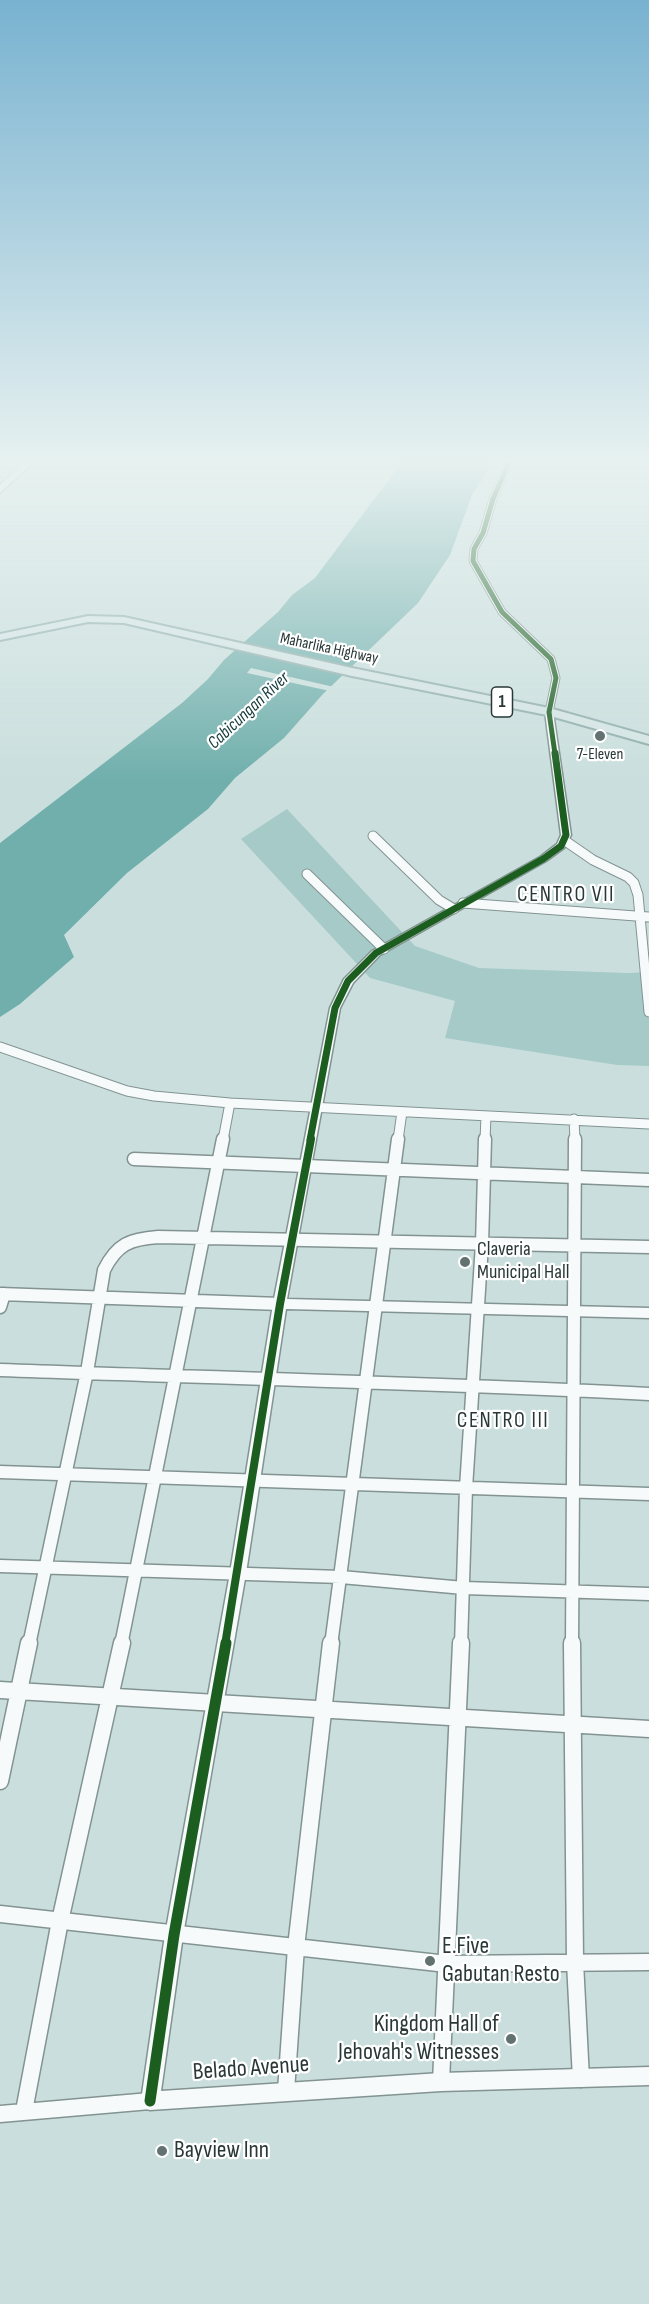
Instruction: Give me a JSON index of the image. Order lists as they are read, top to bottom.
{
  "streets": {
    "highway": ["Maharlika Highway", "1"],
    "street": ["Belado Avenue"]
  },
  "districts": ["CENTRO VII", "CENTRO III"],
  "water": ["Cabicungan River"],
  "places": [
    "7-Eleven",
    "Claveria Municipal Hall",
    "E.Five Gabutan Resto",
    "Kingdom Hall of Jehovah's Witnesses",
    "Bayview Inn"
  ]
}
